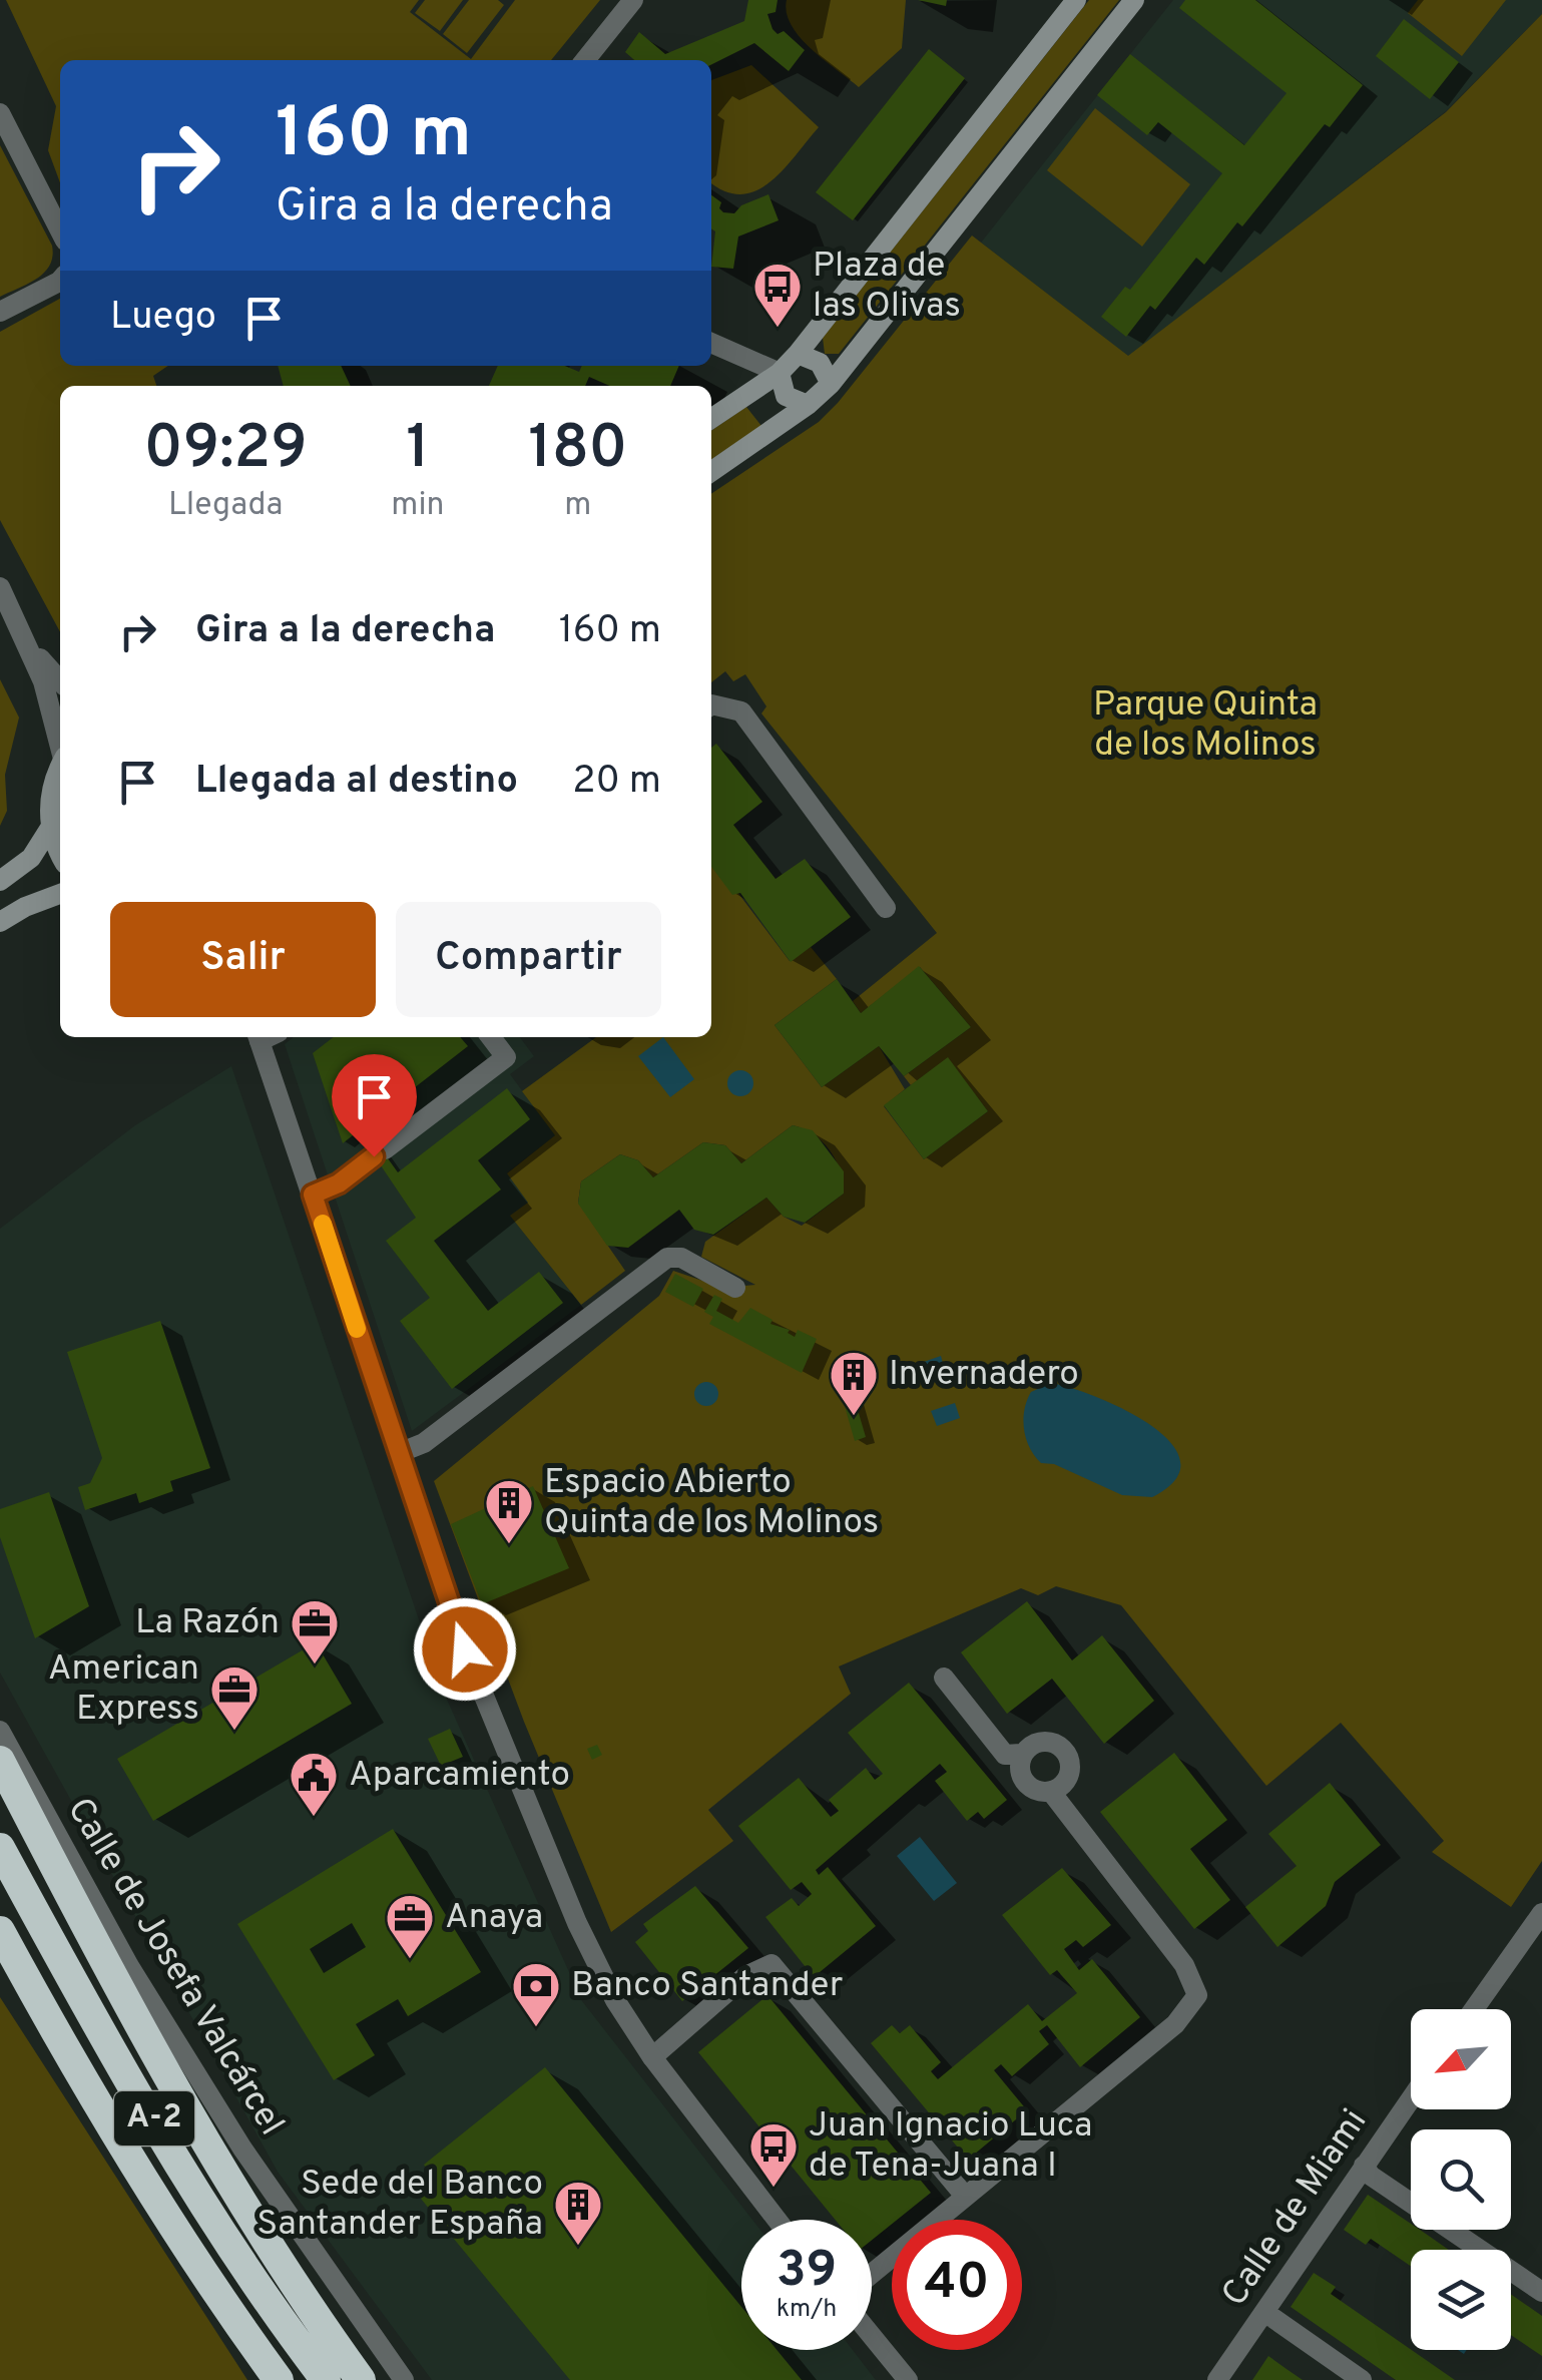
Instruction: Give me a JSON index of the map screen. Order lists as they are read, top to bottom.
{
  "streets": {
    "highway": ["A-2"],
    "street": ["Calle de Josefa Valcárcel", "Calle de Miami"]
  },
  "parks": ["Parque Quinta de los Molinos"],
  "places": {
    "bus stop": ["Plaza de las Olivas", "Juan Ignacio Luca de Tena-Juana I"],
    "building": ["Invernadero", "Espacio Abierto Quinta de los Molinos", "Sede del Banco Santander España"],
    "office": ["La Razón", "American Express", "Anaya"],
    "public building": ["Aparcamiento"],
    "bank": ["Banco Santander"]
  },
  "north": "bottom left",
  "page": {
    "turn": ["160 m", "Gira a la derecha"],
    "then": "Luego",
    "eta": [
      "09:29",
      "Llegada",
      "1",
      "min",
      "180",
      "m"
    ],
    "list": [
      {
        "name": "Gira a la derecha",
        "value": "160 m"
      },
      {
        "name": "Llegada al destino",
        "value": "20 m"
      }
    ],
    "buttons": ["Salir", "Compartir"],
    "speed": "39 km/h",
    "limit": "40"
  }
}
